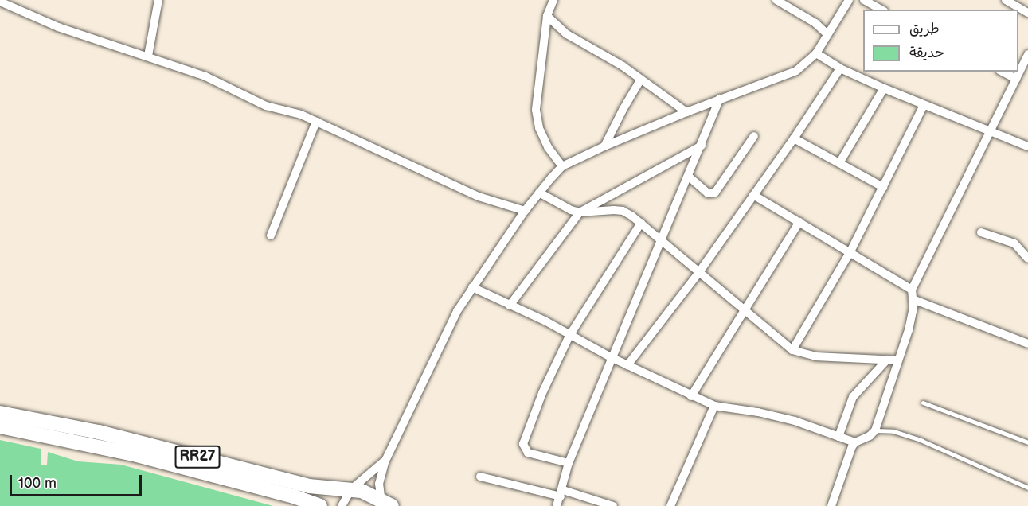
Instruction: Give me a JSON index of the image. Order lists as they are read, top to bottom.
{
  "streets": {
    "highway": ["RR27"]
  },
  "legend": ["طريق", "حديقة"],
  "scale_bar": "100 m"
}
